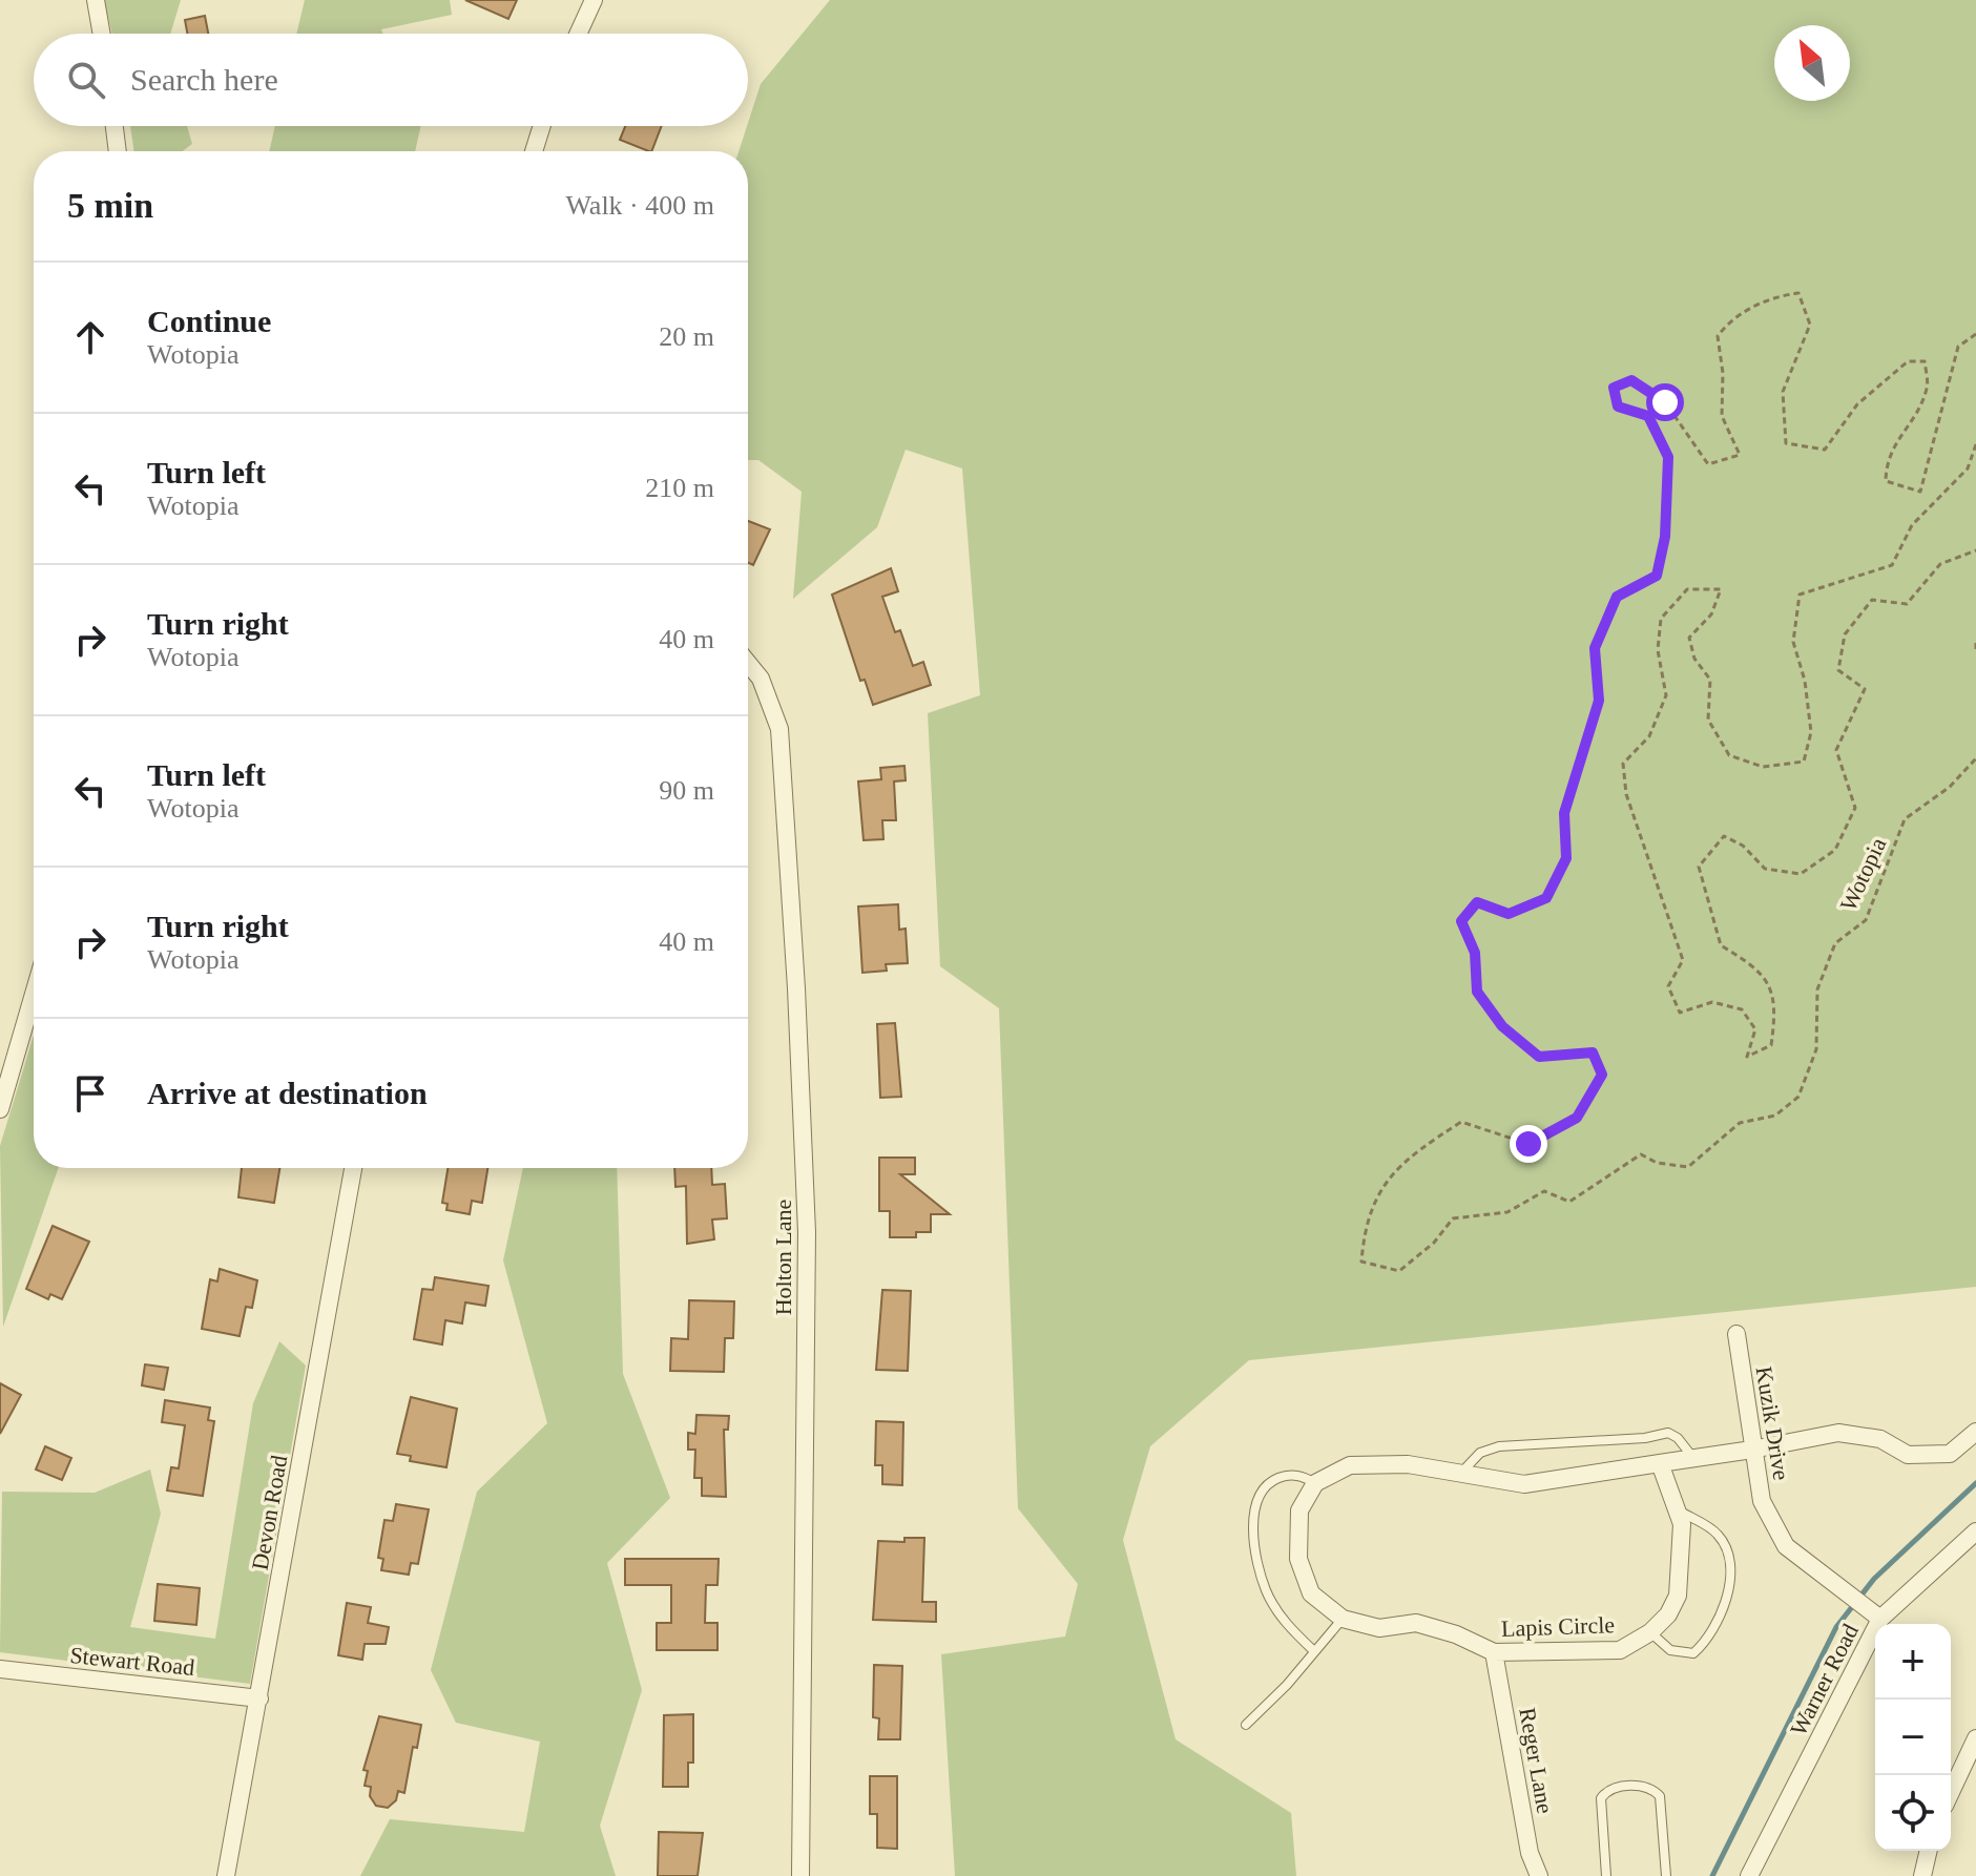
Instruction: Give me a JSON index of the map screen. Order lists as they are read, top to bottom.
{
  "streets": {
    "street": [
      "Holton Lane",
      "Kuzik Drive",
      "Devon Road",
      "Lapis Circle",
      "Stewart Road",
      "Warner Road",
      "Reger Lane"
    ],
    "path": ["Wotopia"]
  },
  "crossings": [
    ["Kuzik Drive", "Warner Road"],
    ["Devon Road", "Stewart Road"],
    ["Lapis Circle", "Reger Lane"]
  ],
  "north": "top left",
  "page": {
    "search": "Search here",
    "heading": ["5 min", "Walk · 400 m"],
    "list": [
      ["Continue", "Wotopia", "20 m"],
      ["Turn left", "Wotopia", "210 m"],
      ["Turn right", "Wotopia", "40 m"],
      ["Turn left", "Wotopia", "90 m"],
      ["Turn right", "Wotopia", "40 m"],
      "Arrive at destination"
    ],
    "map_buttons": ["+", "−"]
  }
}
